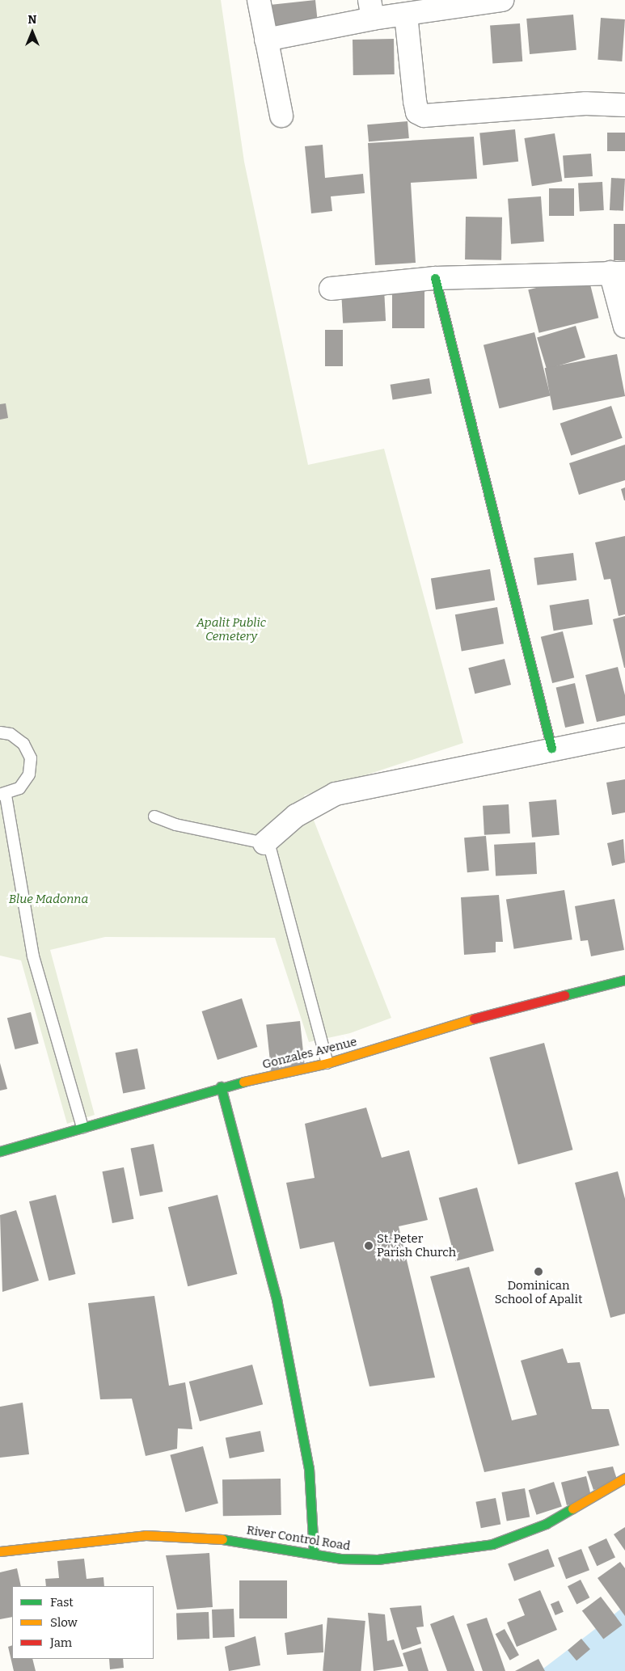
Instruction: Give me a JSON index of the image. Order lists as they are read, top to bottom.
{
  "streets": {
    "street": ["Gonzales Avenue", "River Control Road"]
  },
  "parks": ["Apalit Public Cemetery", "Blue Madonna"],
  "places": ["St. Peter Parish Church", "Dominican School of Apalit"],
  "legend": ["Fast", "Slow", "Jam"],
  "north": "top"
}
